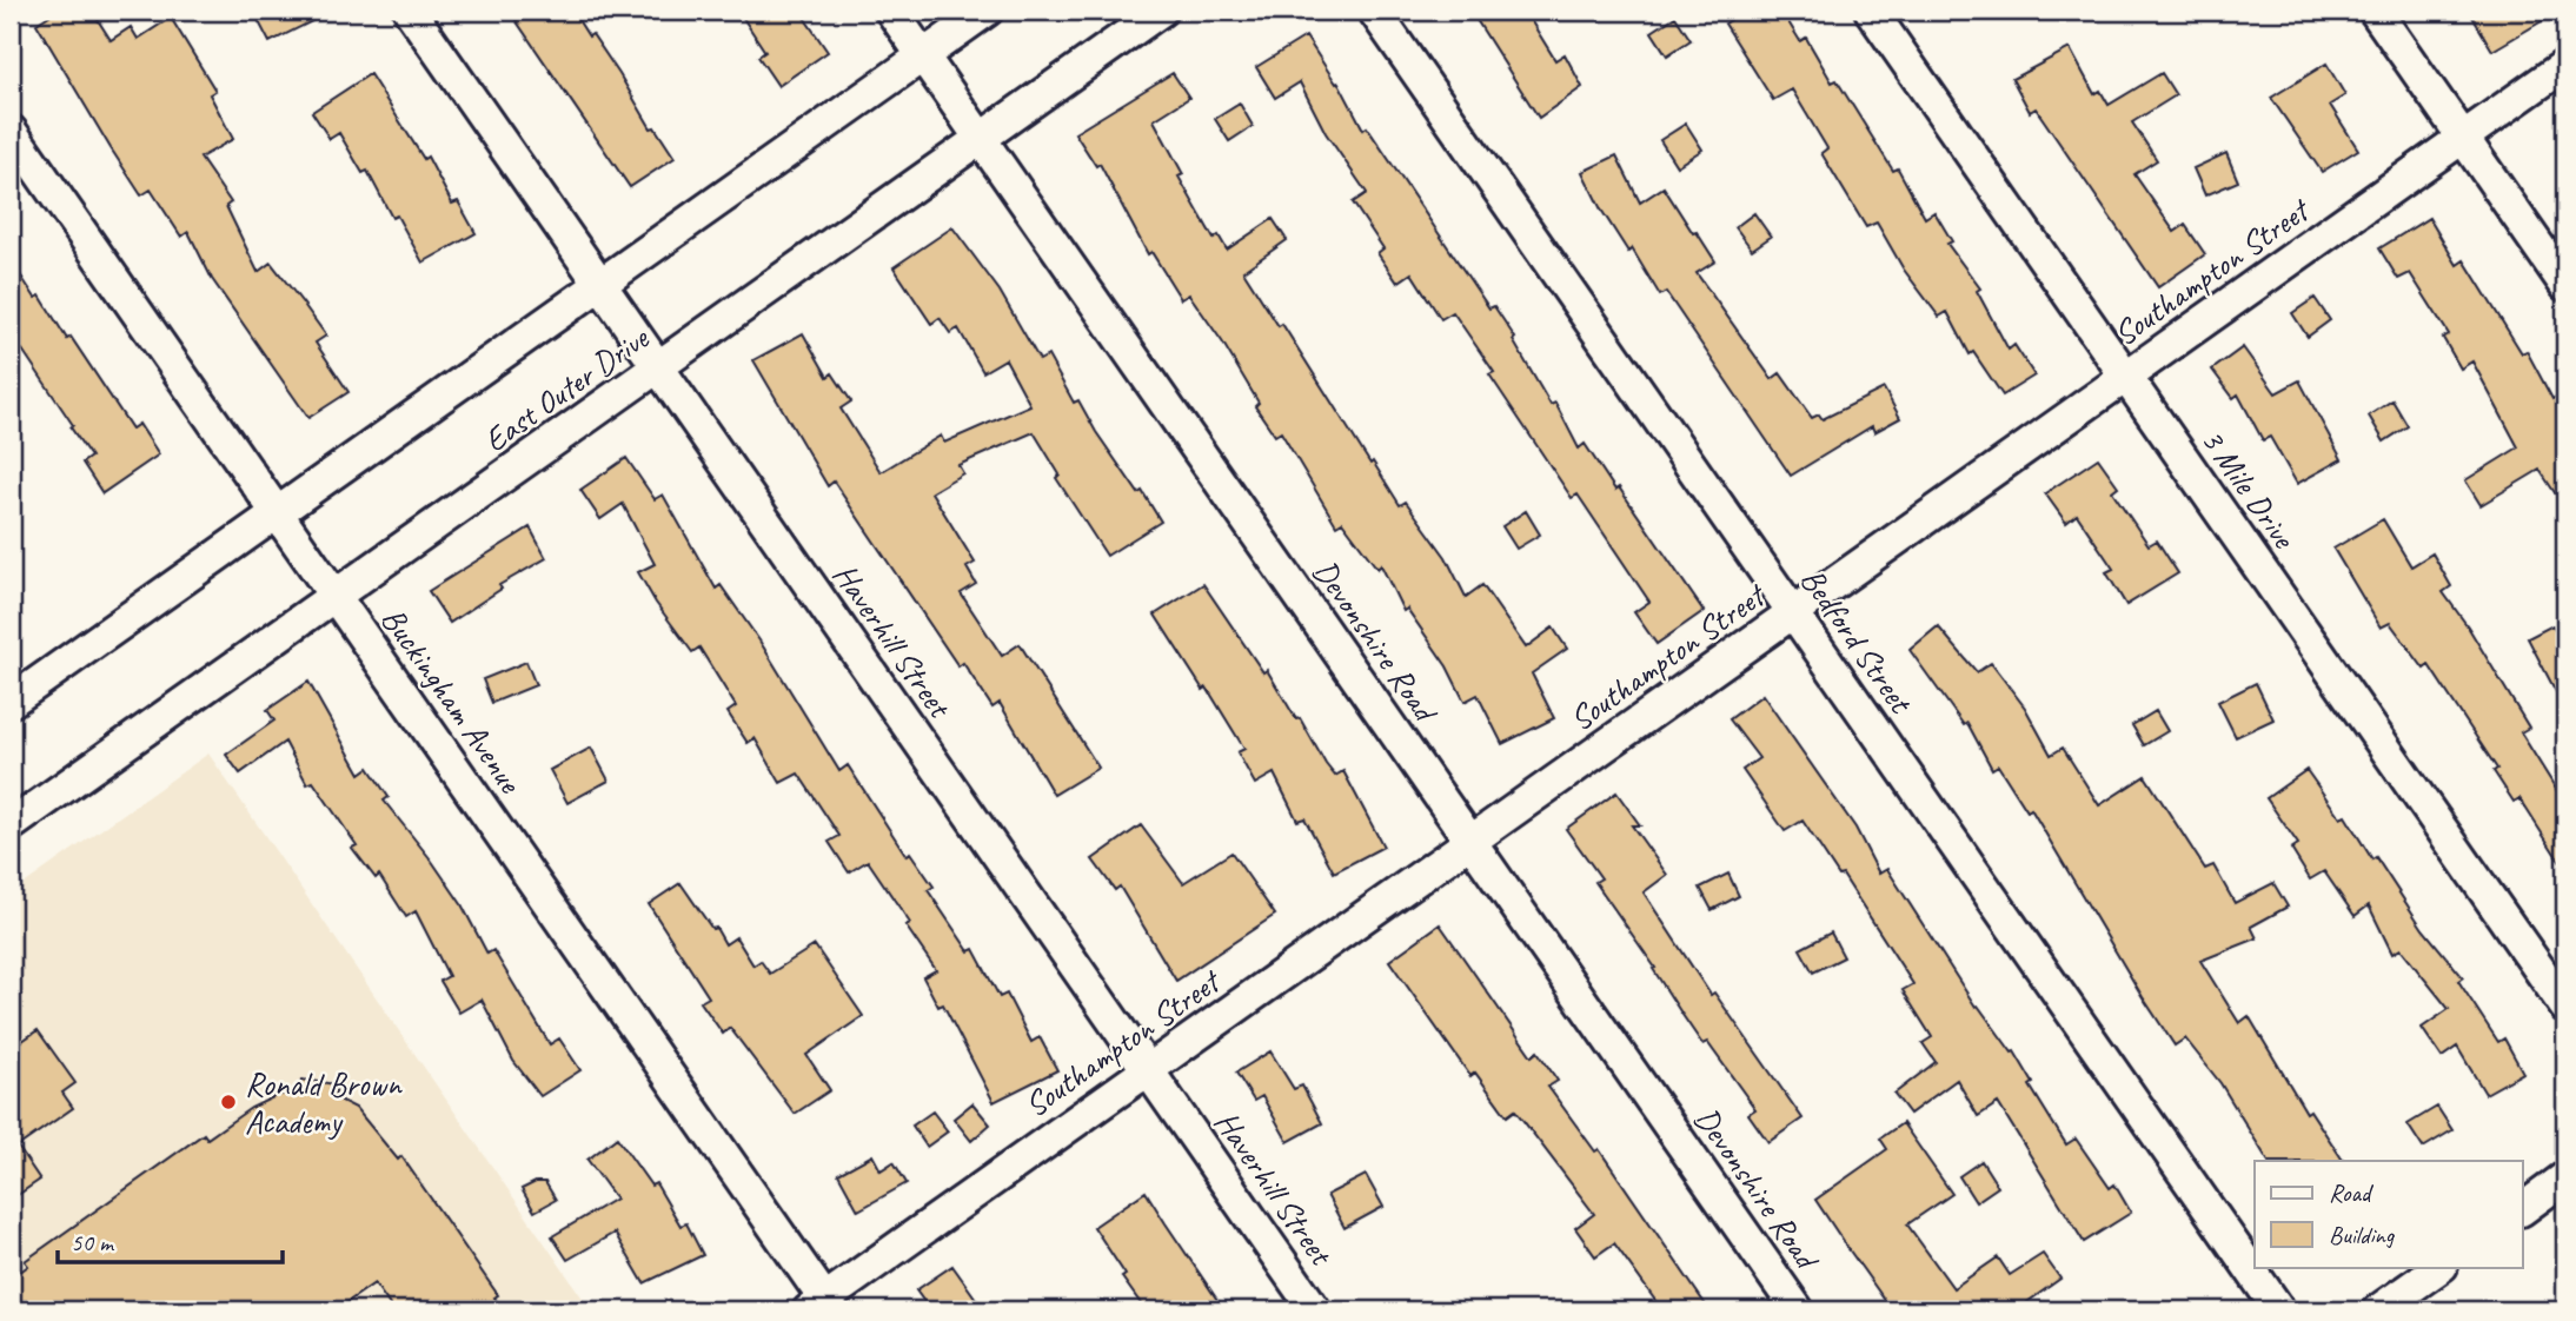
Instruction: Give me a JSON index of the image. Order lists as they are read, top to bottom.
{
  "streets": {
    "street": [
      "Southampton Street",
      "East Outer Drive",
      "3 Mile Drive",
      "Haverhill Street",
      "Devonshire Road",
      "Bedford Street",
      "Buckingham Avenue"
    ]
  },
  "crossings": [
    ["Southampton Street", "3 Mile Drive"],
    ["Southampton Street", "Haverhill Street"],
    ["Southampton Street", "Devonshire Road"],
    ["Southampton Street", "Bedford Street"],
    ["Southampton Street", "Buckingham Avenue"],
    ["East Outer Drive", "Haverhill Street"],
    ["East Outer Drive", "Devonshire Road"],
    ["East Outer Drive", "Buckingham Avenue"]
  ],
  "places": ["Ronald Brown Academy"],
  "legend": ["Road", "Building"],
  "scale_bar": "50 m"
}
